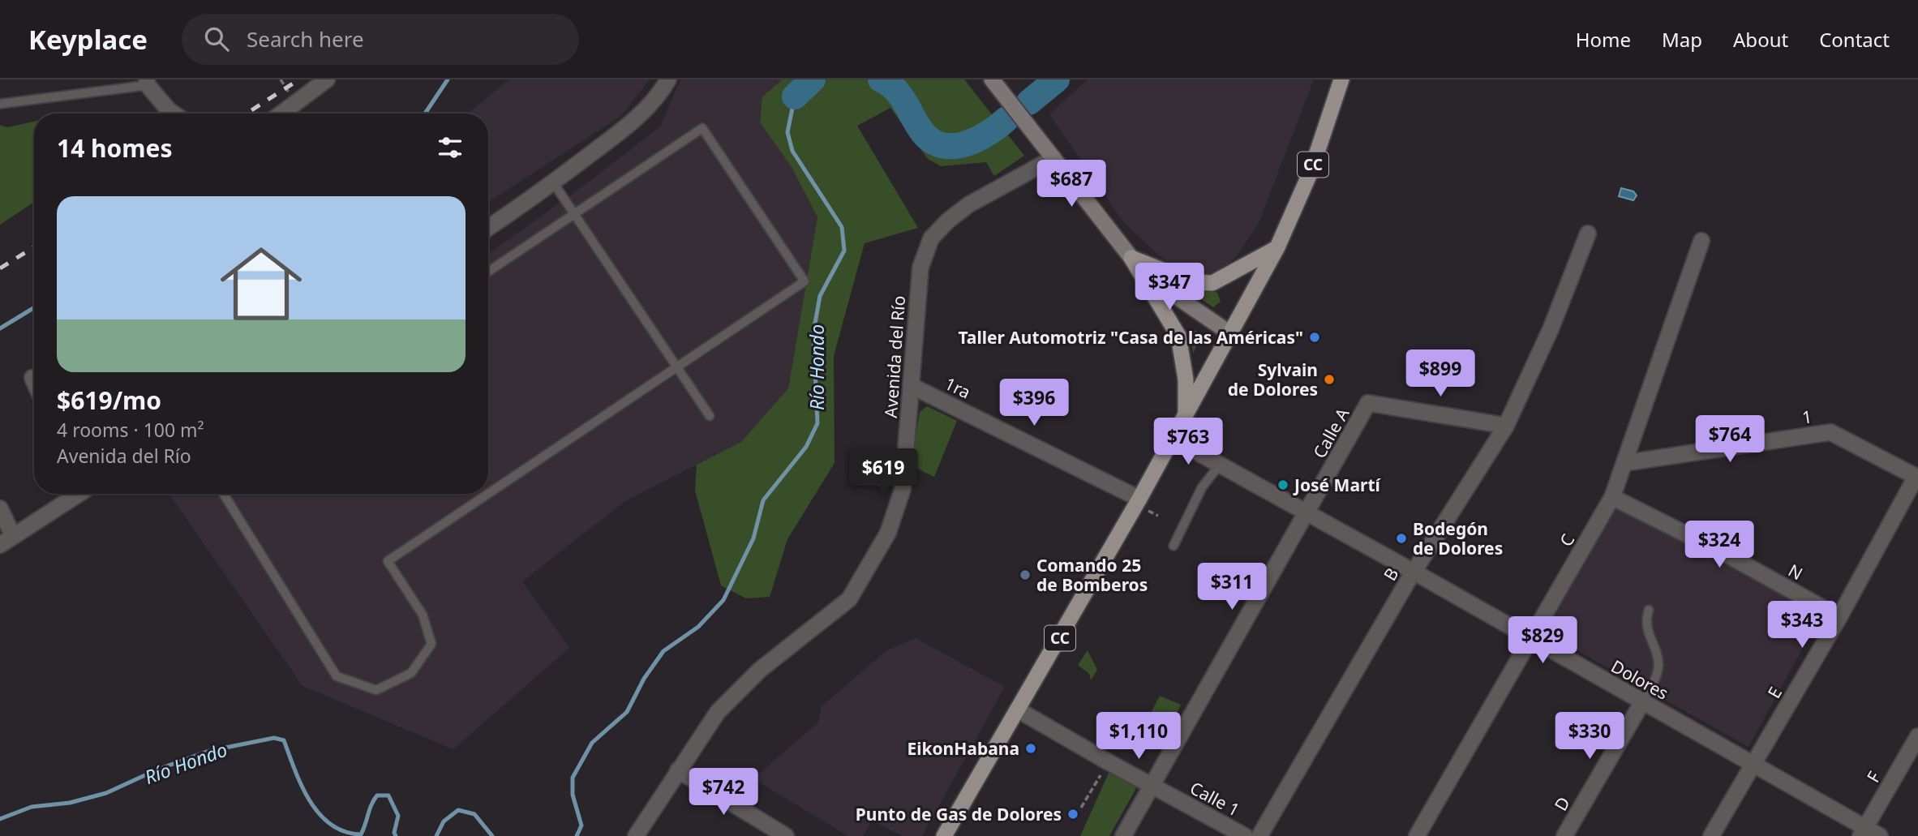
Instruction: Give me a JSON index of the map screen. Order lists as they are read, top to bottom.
{
  "streets": {
    "main road": ["CC"],
    "street": [
      "Avenida del Río",
      "1ra",
      "1",
      "Calle A",
      "C",
      "N",
      "B",
      "Dolores",
      "E",
      "F",
      "Calle 1",
      "D"
    ]
  },
  "crossings": [
    ["CC", "1ra"],
    ["CC", "Dolores"],
    ["CC", "Calle 1"],
    ["Avenida del Río", "1ra"],
    ["1", "C"],
    ["1", "E"],
    ["Calle A", "B"],
    ["Calle A", "Dolores"],
    ["Calle A", "Calle 1"],
    ["C", "N"],
    ["C", "Dolores"],
    ["N", "E"],
    ["B", "Dolores"],
    ["Dolores", "E"],
    ["Dolores", "F"],
    ["Dolores", "D"]
  ],
  "water": ["Río Hondo"],
  "places": [
    "Taller Automotriz \"Casa de las Américas\"",
    "Sylvain de Dolores",
    "José Martí",
    "Bodegón de Dolores",
    "Comando 25 de Bomberos",
    "EikonHabana",
    "Punto de Gas de Dolores"
  ],
  "page": {
    "header": "Keyplace",
    "search": "Search here",
    "nav": [
      "Home",
      "Map",
      "About",
      "Contact"
    ],
    "heading": "14 homes",
    "price": [
      "$687",
      "$347",
      "$899",
      "$396",
      "$764",
      "$763",
      "$619",
      "$324",
      "$311",
      "$343",
      "$829",
      "$1,110",
      "$330",
      "$742"
    ],
    "list": [
      {
        "name": "$619/mo",
        "note": "4 rooms · 100 m² · Avenida del Río"
      }
    ]
  }
}
